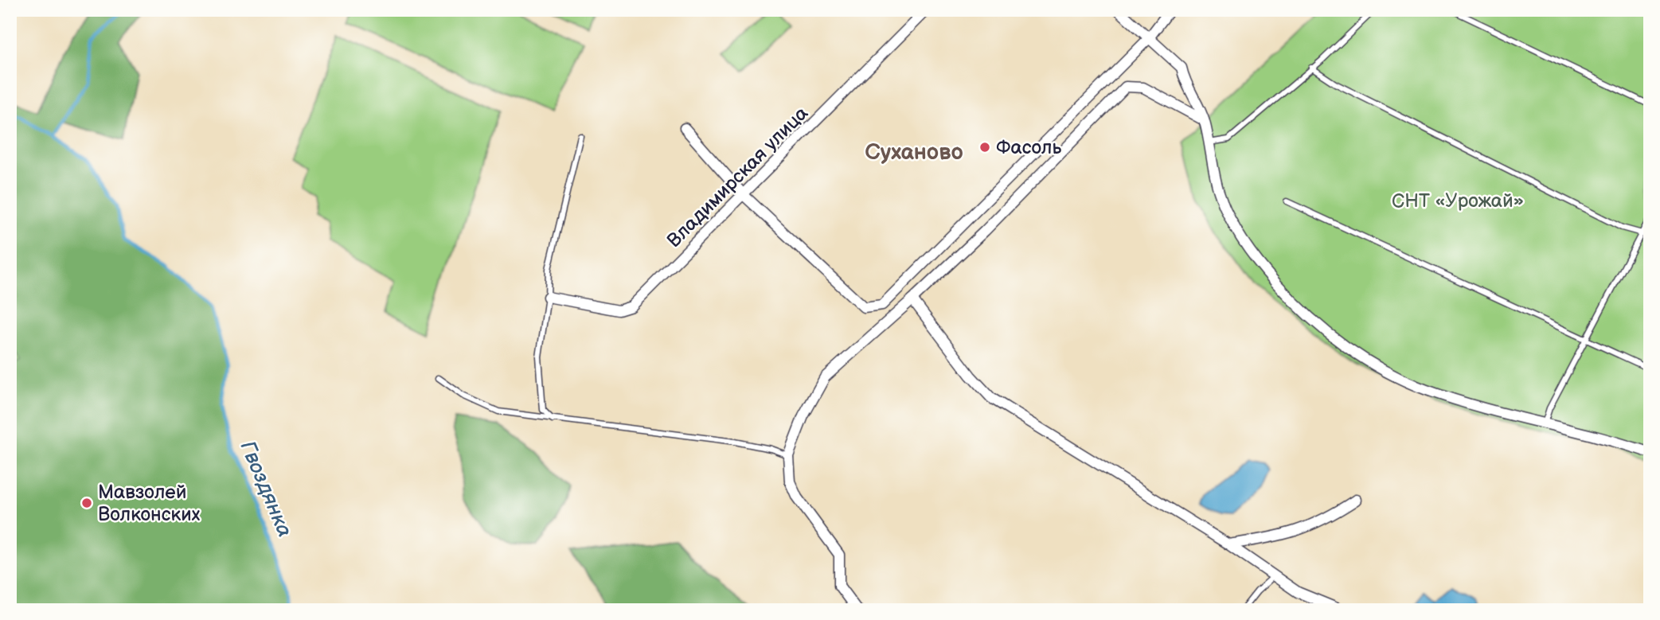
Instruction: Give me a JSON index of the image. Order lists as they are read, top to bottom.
{
  "streets": {
    "street": ["Владимирская улица"]
  },
  "districts": ["Суханово"],
  "water": ["Гвоздянка"],
  "parks": ["СНТ «Урожай»"],
  "places": ["Фасоль", "Мавзолей Волконских"]
}
